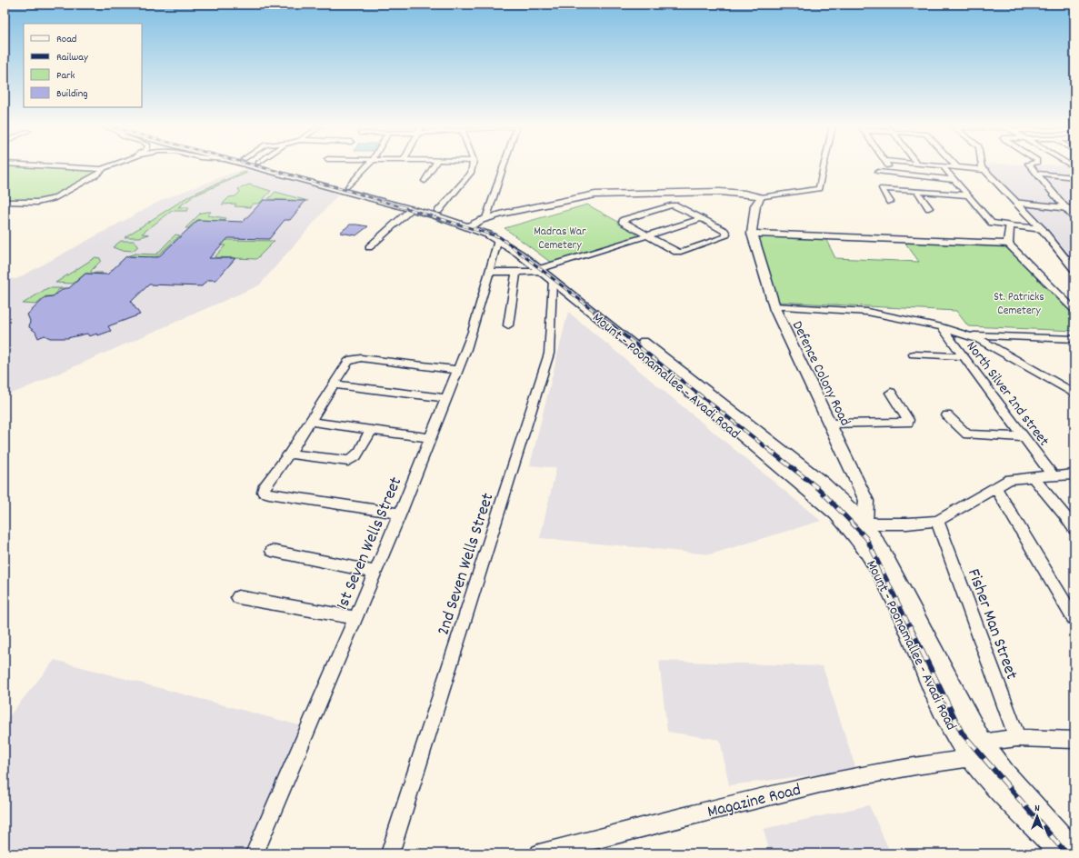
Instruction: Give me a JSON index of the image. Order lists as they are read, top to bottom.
{
  "streets": {
    "main road": ["Defence Colony Road", "Mount - Poonamallee - Avadi Road"],
    "street": [
      "North Silver 2nd street",
      "1st Seven Wells Street",
      "2nd Seven Wells Street",
      "Fisher Man Street",
      "Magazine Road"
    ]
  },
  "crossings": [
    ["Defence Colony Road", "Mount - Poonamallee - Avadi Road"],
    ["Mount - Poonamallee - Avadi Road", "1st Seven Wells Street"],
    ["Mount - Poonamallee - Avadi Road", "2nd Seven Wells Street"],
    ["Mount - Poonamallee - Avadi Road", "Magazine Road"],
    ["Fisher Man Street", "Magazine Road"]
  ],
  "parks": ["Madras War Cemetery", "St. Patricks Cemetery"],
  "legend": [
    "Road",
    "Railway",
    "Park",
    "Building"
  ],
  "north": "top"
}
